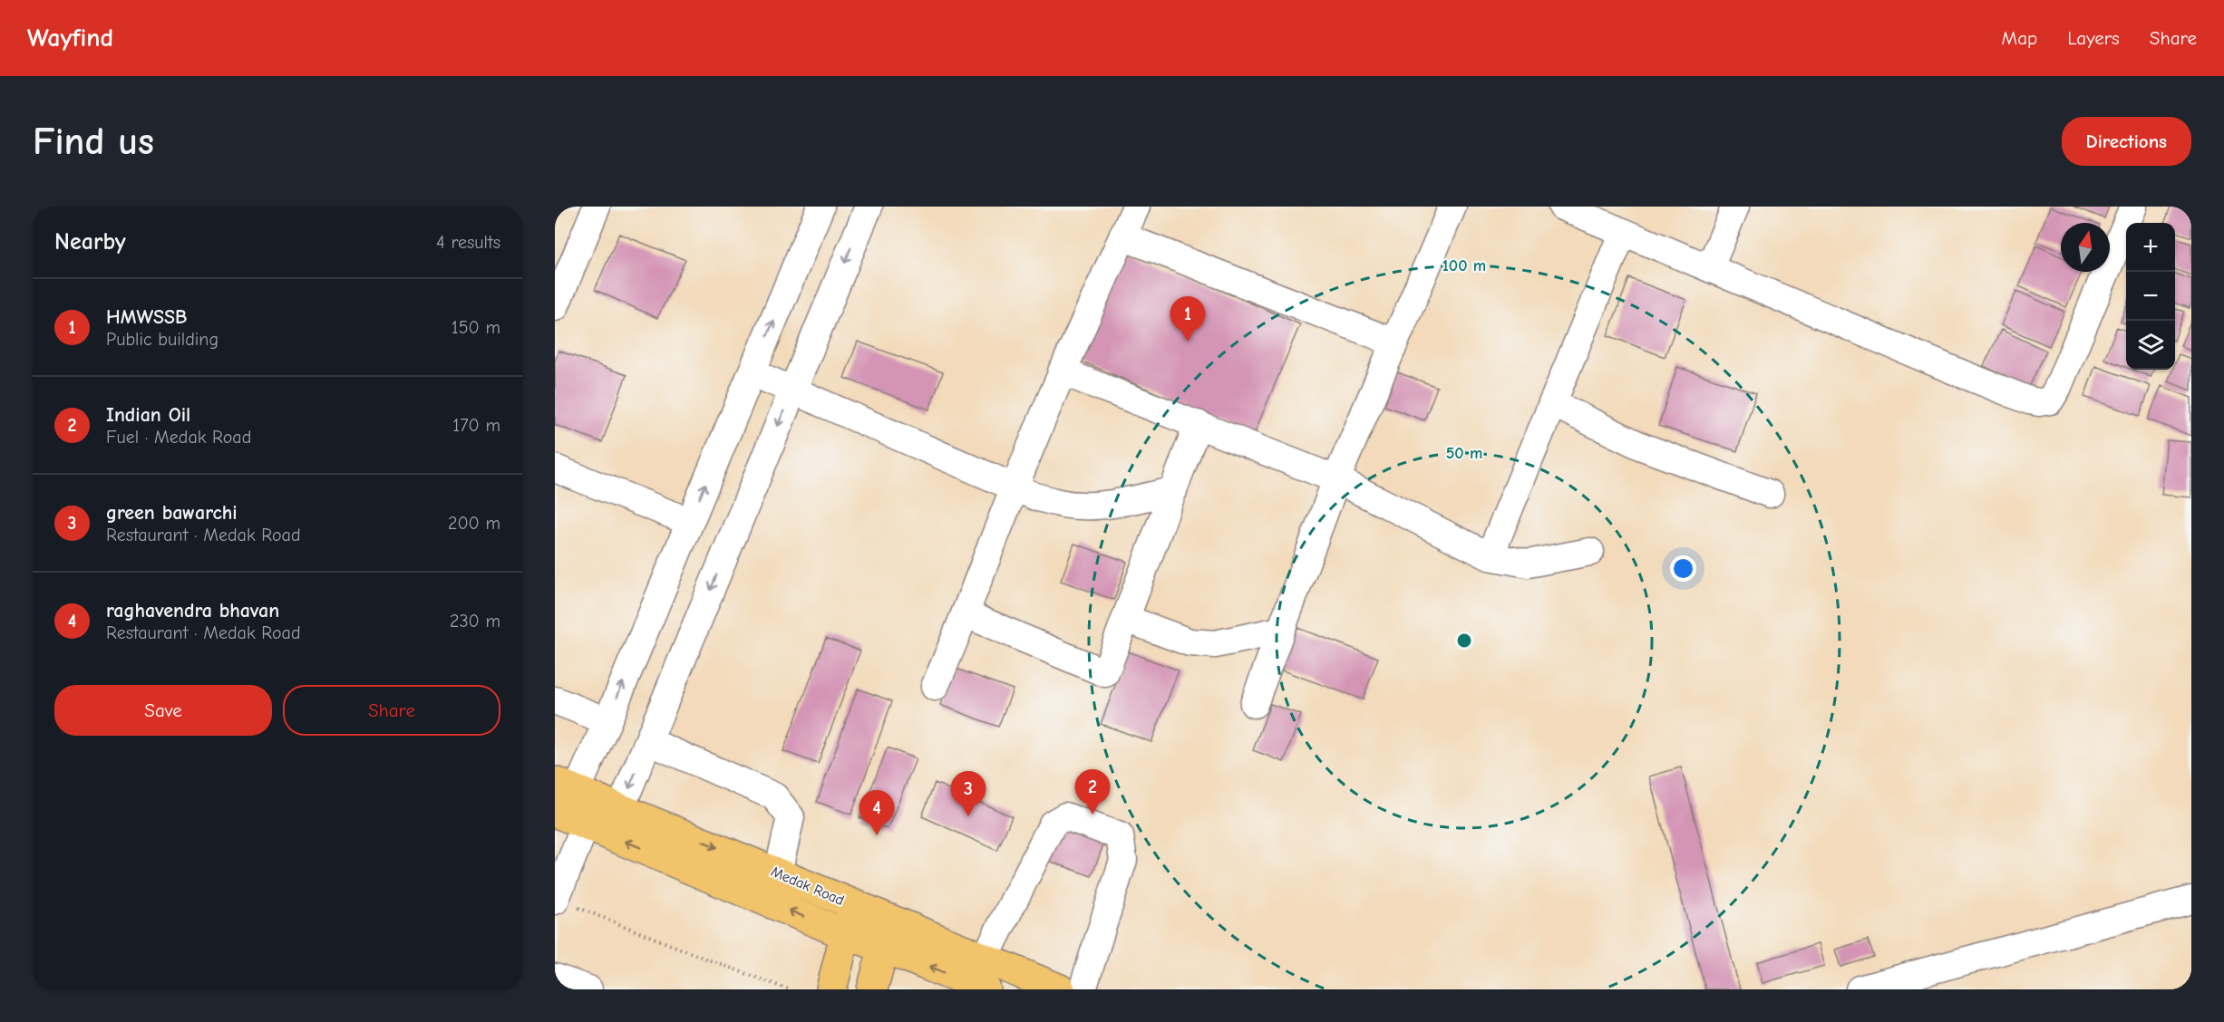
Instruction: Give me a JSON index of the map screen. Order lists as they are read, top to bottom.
{
  "streets": {
    "main road": ["Medak Road"]
  },
  "north": "top",
  "page": {
    "header": "Wayfind",
    "nav": ["Map", "Layers", "Share"],
    "buttons": [
      "Directions",
      ["Save", "Share"]
    ],
    "title": "Find us",
    "heading": ["Nearby", "4 results"],
    "map_buttons": ["+", "−"],
    "list": [
      {
        "mark": "1",
        "name": "HMWSSB",
        "note": "Public building",
        "value": "150 m"
      },
      {
        "mark": "2",
        "name": "Indian Oil",
        "note": "Fuel · Medak Road",
        "value": "170 m"
      },
      {
        "mark": "3",
        "name": "green bawarchi",
        "note": "Restaurant · Medak Road",
        "value": "200 m"
      },
      {
        "mark": "4",
        "name": "raghavendra bhavan",
        "note": "Restaurant · Medak Road",
        "value": "230 m"
      }
    ],
    "pins": [
      "1",
      "2",
      "3",
      "4"
    ]
  },
  "rings": ["100 m", "50 m"]
}
